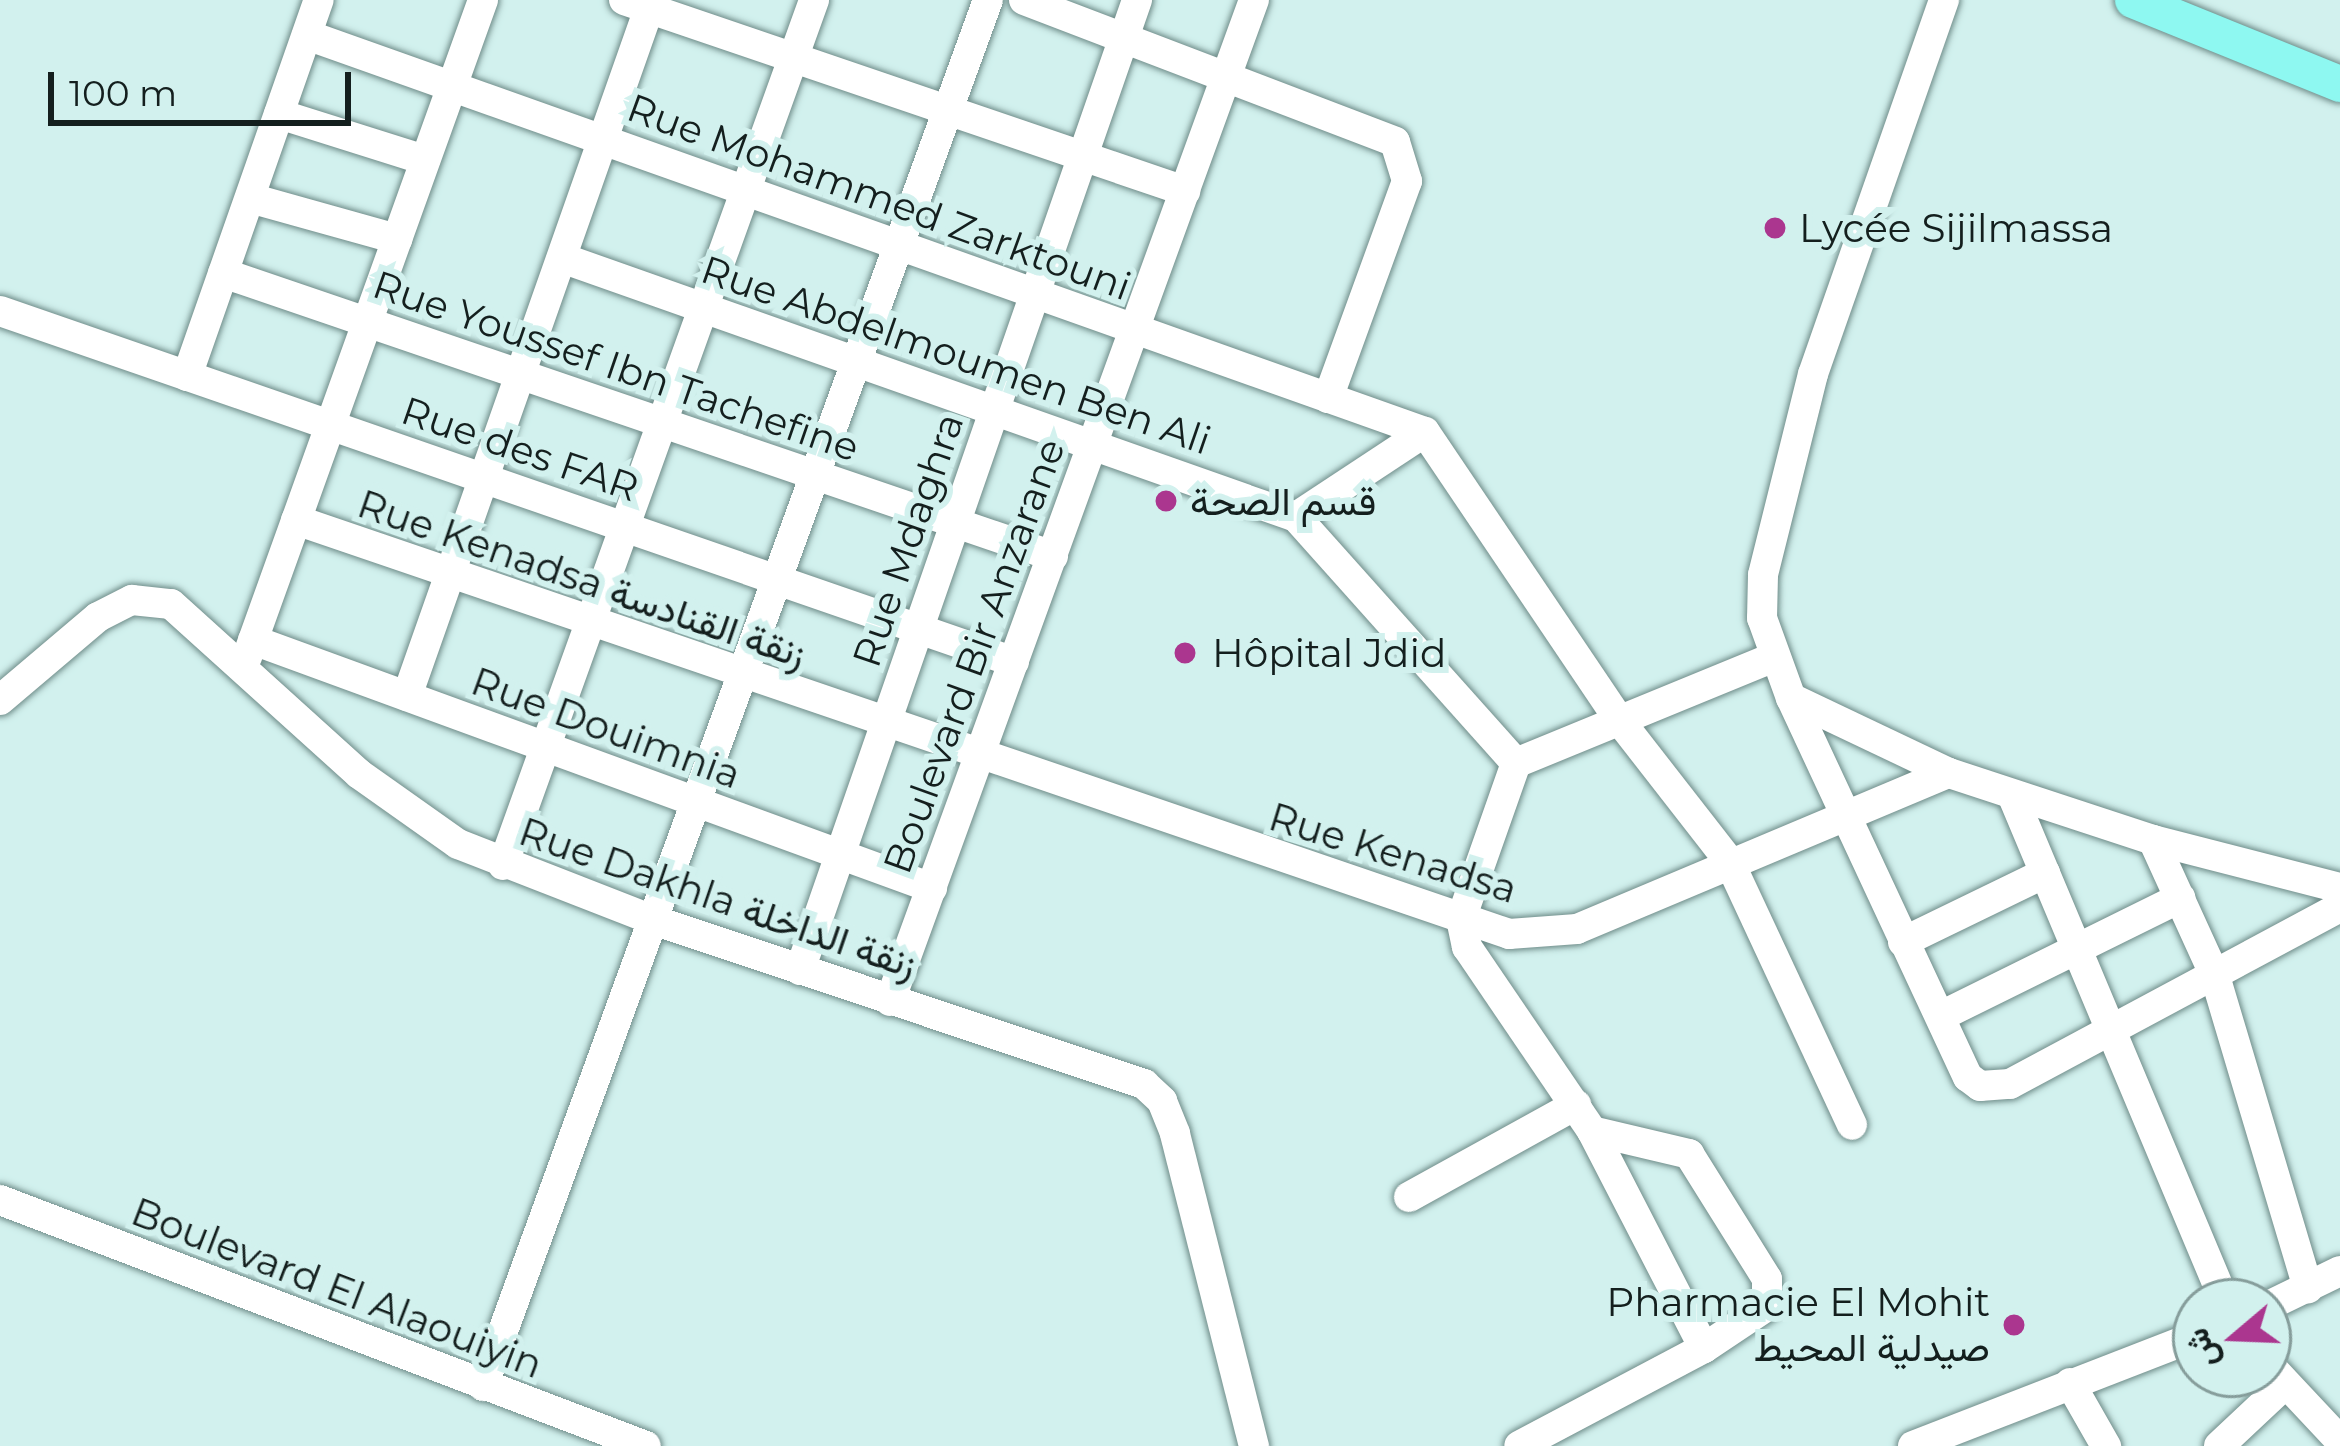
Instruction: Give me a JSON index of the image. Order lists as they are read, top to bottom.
{
  "streets": {
    "street": [
      "Rue Mohammed Zarktouni",
      "Rue Abdelmoumen Ben Ali",
      "Rue Youssef Ibn Tachefine",
      "Rue des FAR",
      "Rue Mdaghra",
      "Rue Kenadsa زنقة القنادسة",
      "Boulevard Bir Anzarane",
      "Rue Douimnia",
      "Rue Kenadsa",
      "Rue Dakhla زنقة الداخلة",
      "Boulevard El Alaouiyin"
    ]
  },
  "crossings": [
    ["Rue Mohammed Zarktouni", "Rue Mdaghra"],
    ["Rue Mohammed Zarktouni", "Boulevard Bir Anzarane"],
    ["Rue Abdelmoumen Ben Ali", "Rue Mdaghra"],
    ["Rue Abdelmoumen Ben Ali", "Boulevard Bir Anzarane"],
    ["Rue Youssef Ibn Tachefine", "Rue Mdaghra"],
    ["Rue Youssef Ibn Tachefine", "Boulevard Bir Anzarane"],
    ["Rue des FAR", "Rue Mdaghra"],
    ["Rue des FAR", "Boulevard Bir Anzarane"],
    ["Rue Mdaghra", "Rue Kenadsa زنقة القنادسة"],
    ["Rue Mdaghra", "Rue Douimnia"],
    ["Rue Mdaghra", "Rue Dakhla زنقة الداخلة"],
    ["Rue Kenadsa زنقة القنادسة", "Boulevard Bir Anzarane"],
    ["Rue Kenadsa زنقة القنادسة", "Rue Kenadsa"],
    ["Boulevard Bir Anzarane", "Rue Douimnia"],
    ["Boulevard Bir Anzarane", "Rue Kenadsa"],
    ["Boulevard Bir Anzarane", "Rue Dakhla زنقة الداخلة"],
    ["Rue Douimnia", "Rue Dakhla زنقة الداخلة"]
  ],
  "places": [
    "Lycée Sijilmassa",
    "قسم الصحة",
    "Hôpital Jdid",
    "Pharmacie El Mohit صيدلية المحيط"
  ],
  "scale_bar": "100 m",
  "north": "left"
}
